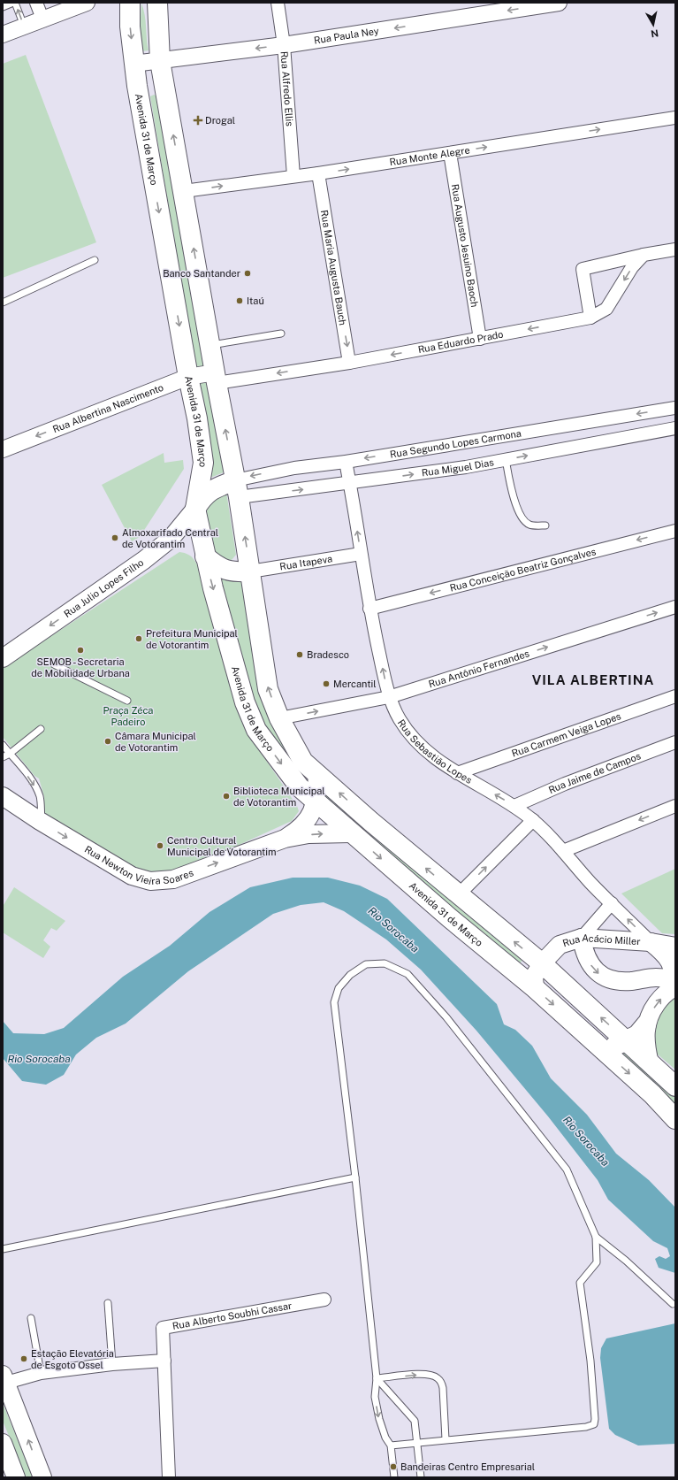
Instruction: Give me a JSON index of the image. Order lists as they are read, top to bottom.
{
  "streets": {
    "highway": ["Avenida 31 de Março"],
    "main road": ["Rua Julio Lopes Filho", "Rua Newton Vieira Soares", "Rua Acácio Miller"],
    "street": [
      "Rua Paula Ney",
      "Rua Alfredo Ellis",
      "Rua Monte Alegre",
      "Rua Augusto Jesuino Baoch",
      "Rua Maria Augusta Bauch",
      "Rua Eduardo Prado",
      "Rua Albertina Nascimento",
      "Rua Segundo Lopes Carmona",
      "Rua Miguel Dias",
      "Rua Itapeva",
      "Rua Conceição Beatriz Gonçalves",
      "Rua Antônio Fernandes",
      "Rua Carmem Veiga Lopes",
      "Rua Sebastião Lopes",
      "Rua Jaime de Campos",
      "Rua Alberto Soubhi Cassar"
    ]
  },
  "crossings": [
    ["Rua Paula Ney", "Rua Alfredo Ellis"],
    ["Rua Paula Ney", "Avenida 31 de Março"],
    ["Rua Alfredo Ellis", "Rua Monte Alegre"],
    ["Avenida 31 de Março", "Rua Monte Alegre"],
    ["Avenida 31 de Março", "Rua Eduardo Prado"],
    ["Avenida 31 de Março", "Rua Albertina Nascimento"],
    ["Avenida 31 de Março", "Rua Segundo Lopes Carmona"],
    ["Avenida 31 de Março", "Rua Miguel Dias"],
    ["Avenida 31 de Março", "Rua Itapeva"],
    ["Avenida 31 de Março", "Rua Julio Lopes Filho"],
    ["Avenida 31 de Março", "Rua Antônio Fernandes"],
    ["Avenida 31 de Março", "Rua Acácio Miller"],
    ["Rua Monte Alegre", "Rua Augusto Jesuino Baoch"],
    ["Rua Monte Alegre", "Rua Maria Augusta Bauch"],
    ["Rua Augusto Jesuino Baoch", "Rua Eduardo Prado"],
    ["Rua Maria Augusta Bauch", "Rua Eduardo Prado"],
    ["Rua Eduardo Prado", "Rua Albertina Nascimento"],
    ["Rua Segundo Lopes Carmona", "Rua Miguel Dias"],
    ["Rua Segundo Lopes Carmona", "Rua Sebastião Lopes"],
    ["Rua Miguel Dias", "Rua Sebastião Lopes"],
    ["Rua Itapeva", "Rua Sebastião Lopes"],
    ["Rua Conceição Beatriz Gonçalves", "Rua Sebastião Lopes"],
    ["Rua Antônio Fernandes", "Rua Sebastião Lopes"],
    ["Rua Carmem Veiga Lopes", "Rua Sebastião Lopes"],
    ["Rua Sebastião Lopes", "Rua Jaime de Campos"],
    ["Rua Sebastião Lopes", "Rua Acácio Miller"]
  ],
  "one_way": [
    "Rua Paula Ney",
    "Rua Monte Alegre",
    "Rua Maria Augusta Bauch",
    "Rua Eduardo Prado",
    "Rua Albertina Nascimento",
    "Rua Segundo Lopes Carmona",
    "Rua Miguel Dias",
    "Rua Conceição Beatriz Gonçalves",
    "Rua Julio Lopes Filho",
    "Rua Antônio Fernandes",
    "Rua Sebastião Lopes",
    "Rua Newton Vieira Soares"
  ],
  "districts": ["VILA ALBERTINA"],
  "water": ["Rio Sorocaba"],
  "parks": ["Praça Zéca Padeiro"],
  "places": {
    "health": ["Drogal"],
    "other": [
      "Banco Santander",
      "Itaú",
      "Almoxarifado Central de Votorantim",
      "Prefeitura Municipal de Votorantim",
      "SEMOB - Secretaria de Mobilidade Urbana",
      "Bradesco",
      "Mercantil",
      "Câmara Municipal de Votorantim",
      "Biblioteca Municipal de Votorantim",
      "Centro Cultural Municipal de Votorantim",
      "Estação Elevatória de Esgoto Ossel",
      "Bandeiras Centro Empresarial"
    ]
  },
  "north": "bottom"
}
